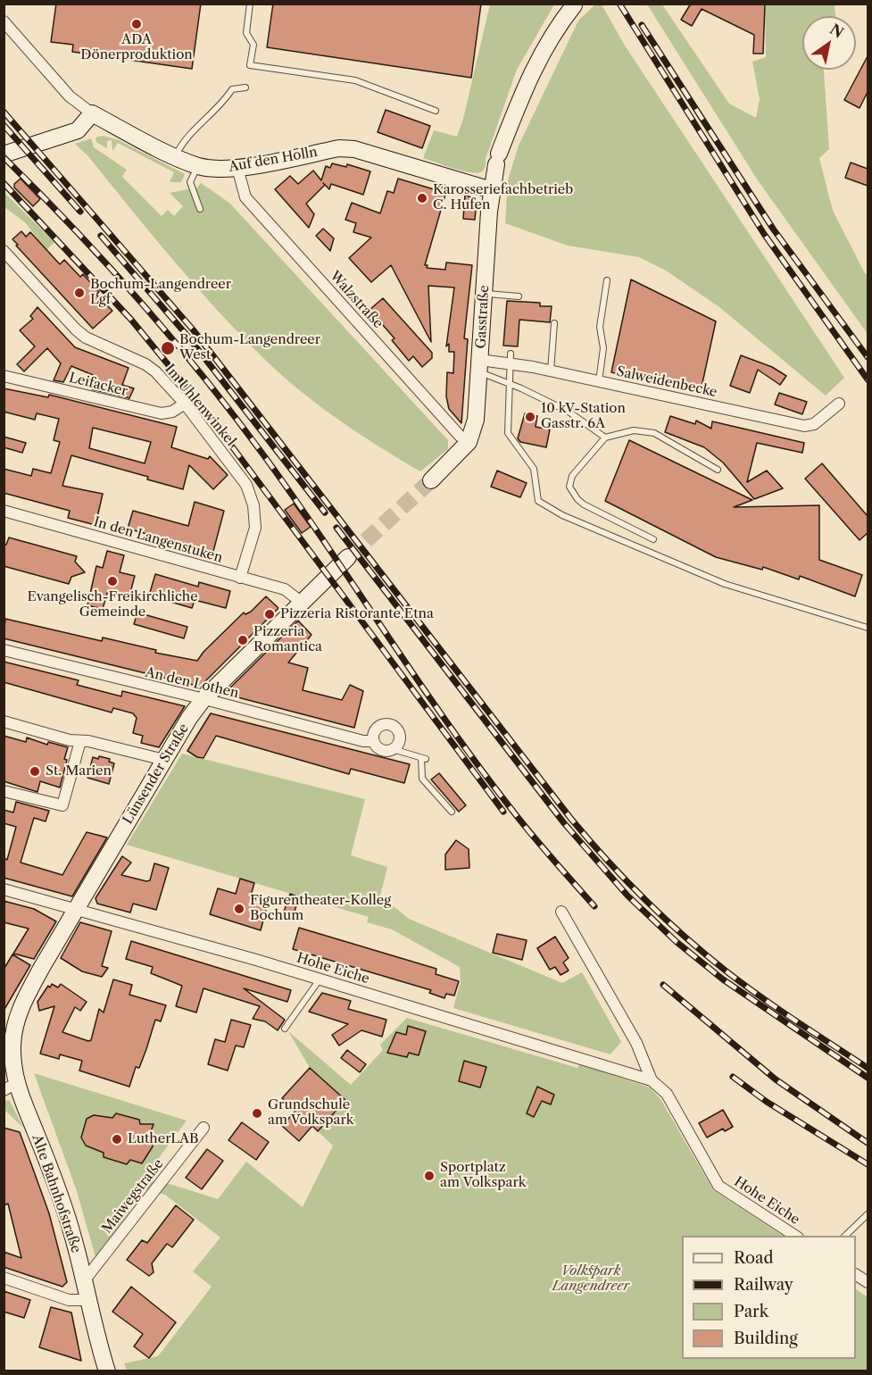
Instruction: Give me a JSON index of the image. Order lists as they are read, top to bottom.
{
  "streets": {
    "street": [
      "Auf den Holln",
      "Walzstraße",
      "Gasstraße",
      "Salweidenbecke",
      "Leifacker",
      "Im Uhlenwinkel",
      "In den Langenstuken",
      "An den Lothen",
      "Lünsender Straße",
      "Hohe Eiche",
      "Alte Bahnhofstraße",
      "Maiwegstraße"
    ]
  },
  "crossings": [
    ["Auf den Holln", "Walzstraße"],
    ["Auf den Holln", "Gasstraße"],
    ["Walzstraße", "Gasstraße"],
    ["Gasstraße", "Salweidenbecke"],
    ["Leifacker", "Im Uhlenwinkel"],
    ["Im Uhlenwinkel", "In den Langenstuken"],
    ["In den Langenstuken", "Lünsender Straße"],
    ["An den Lothen", "Lünsender Straße"],
    ["Lünsender Straße", "Hohe Eiche"],
    ["Lünsender Straße", "Alte Bahnhofstraße"],
    ["Alte Bahnhofstraße", "Maiwegstraße"]
  ],
  "parks": ["Volkspark Langendreer"],
  "places": [
    "ADA Dönerproduktion",
    "Karosseriefachbetrieb C. Hufen",
    "Bochum-Langendreer Lgf",
    "Bochum-Langendreer West",
    "10 kV-Station Gasstr. 6A",
    "Evangelisch-Freikirchliche Gemeinde",
    "Pizzeria Ristorante Etna",
    "Pizzeria Romantica",
    "St. Marien",
    "Figurentheater-Kolleg Bochum",
    "Grundschule am Volkspark",
    "LutherLAB",
    "Sportplatz am Volkspark"
  ],
  "legend": [
    "Road",
    "Railway",
    "Park",
    "Building"
  ],
  "north": "top right"
}
